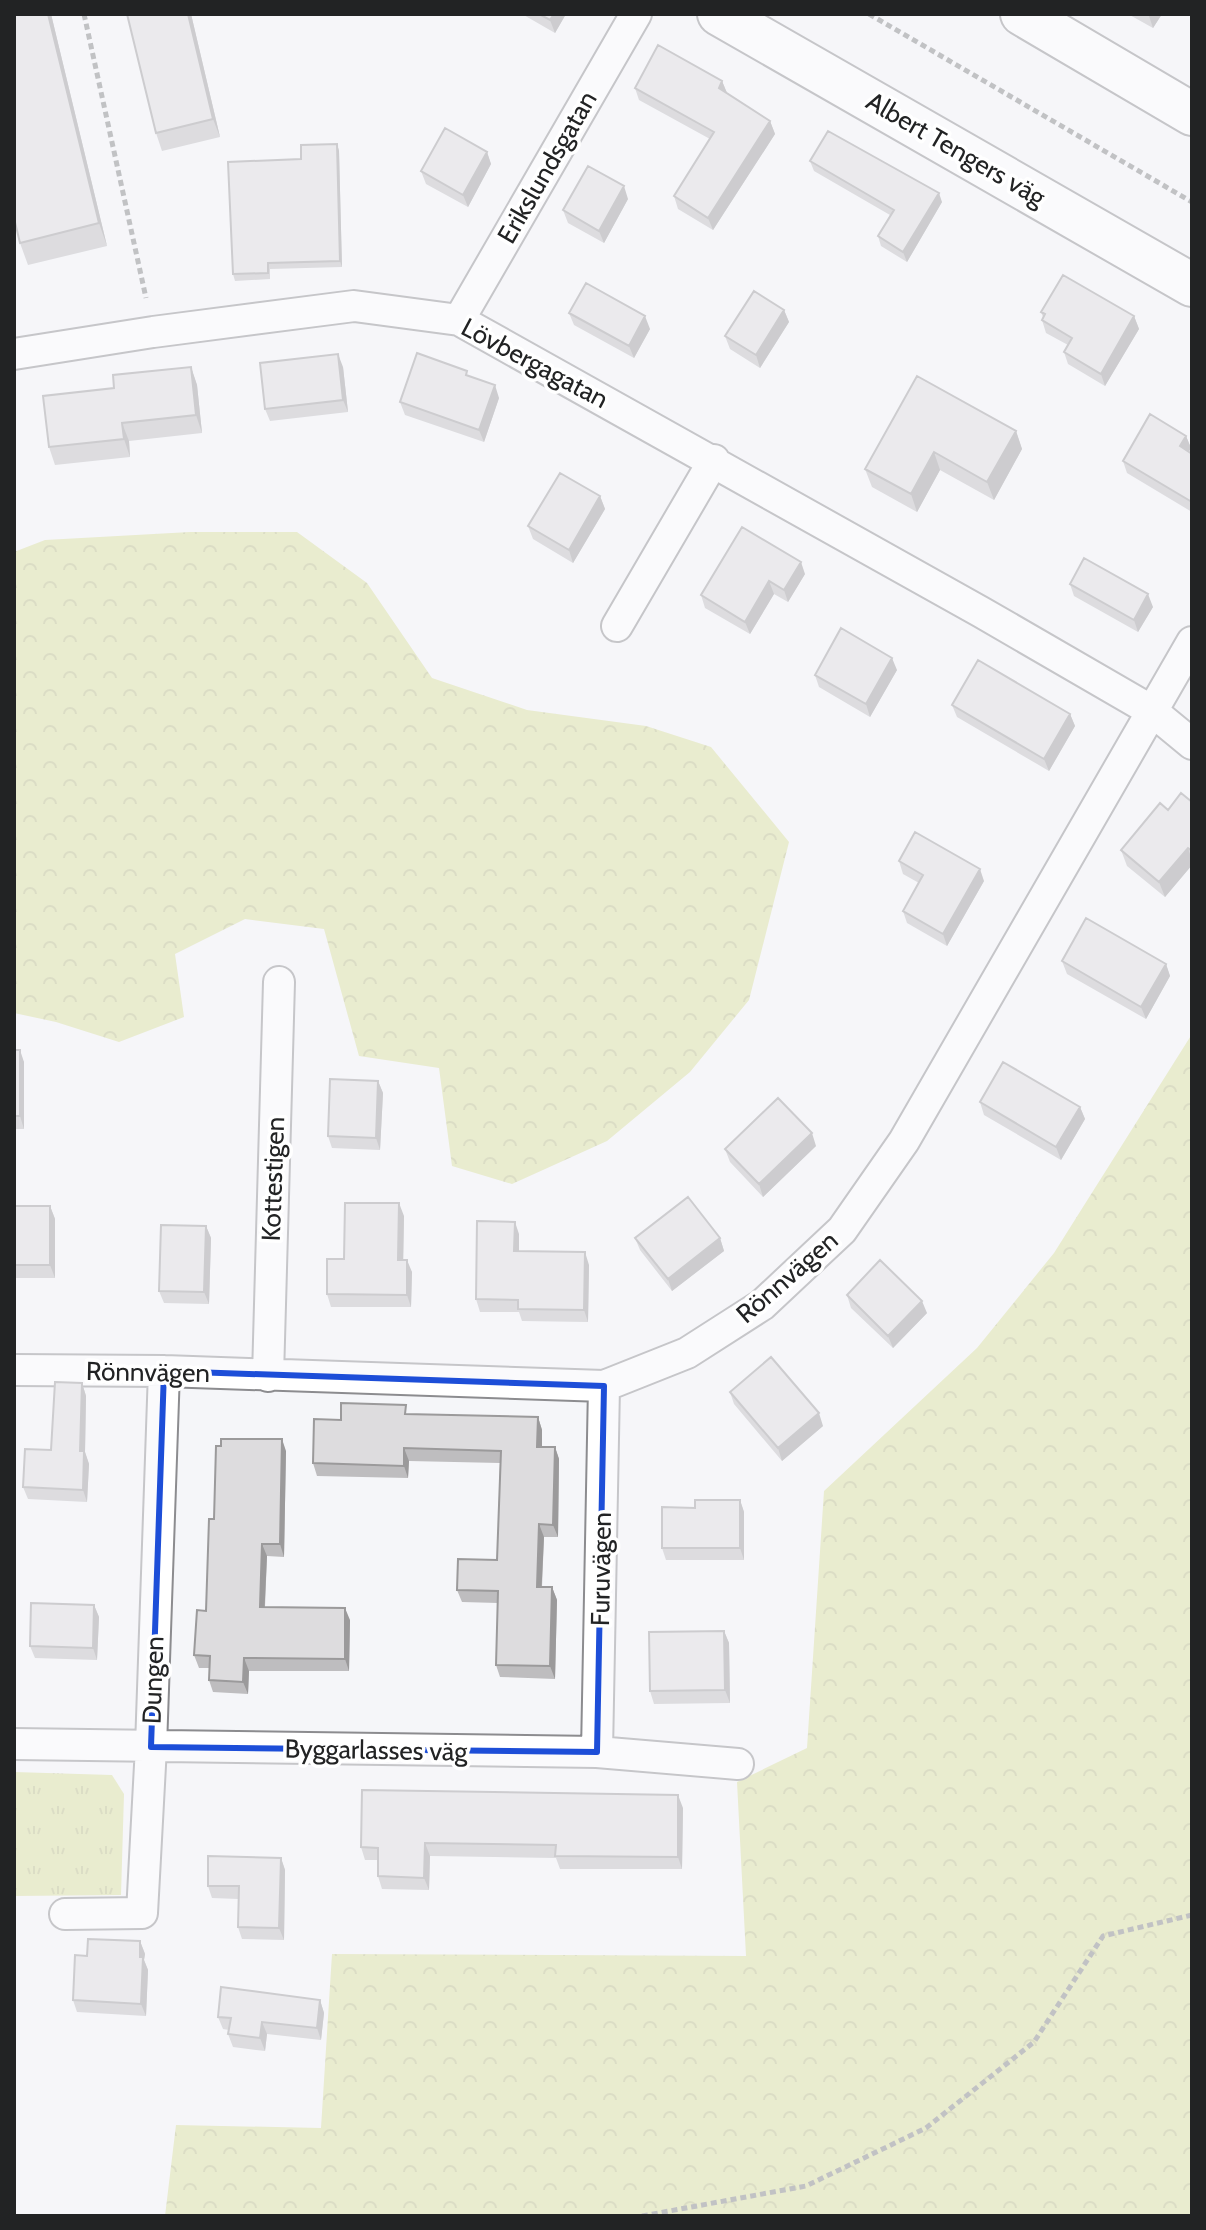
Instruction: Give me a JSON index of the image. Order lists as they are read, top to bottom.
{
  "streets": {
    "main road": ["Albert Tengers väg"],
    "street": [
      "Erikslundsgatan",
      "Lövbergagatan",
      "Kottestigen",
      "Rönnvägen",
      "Furuvägen",
      "Dungen",
      "Byggarlasses väg"
    ]
  },
  "crossings": [
    ["Erikslundsgatan", "Lövbergagatan"],
    ["Lövbergagatan", "Rönnvägen"],
    ["Kottestigen", "Rönnvägen"],
    ["Rönnvägen", "Furuvägen"],
    ["Rönnvägen", "Dungen"],
    ["Furuvägen", "Byggarlasses väg"],
    ["Dungen", "Byggarlasses väg"]
  ]
}
